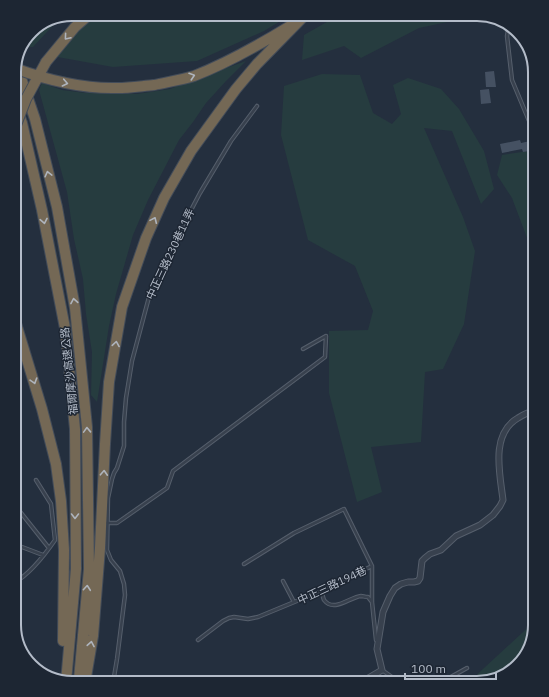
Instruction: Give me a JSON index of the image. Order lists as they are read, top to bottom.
{
  "streets": {
    "highway": ["福爾摩沙高速公路"],
    "lane": ["中正三路230巷11弄", "中正三路194巷"]
  },
  "scale_bar": "100 m"
}
